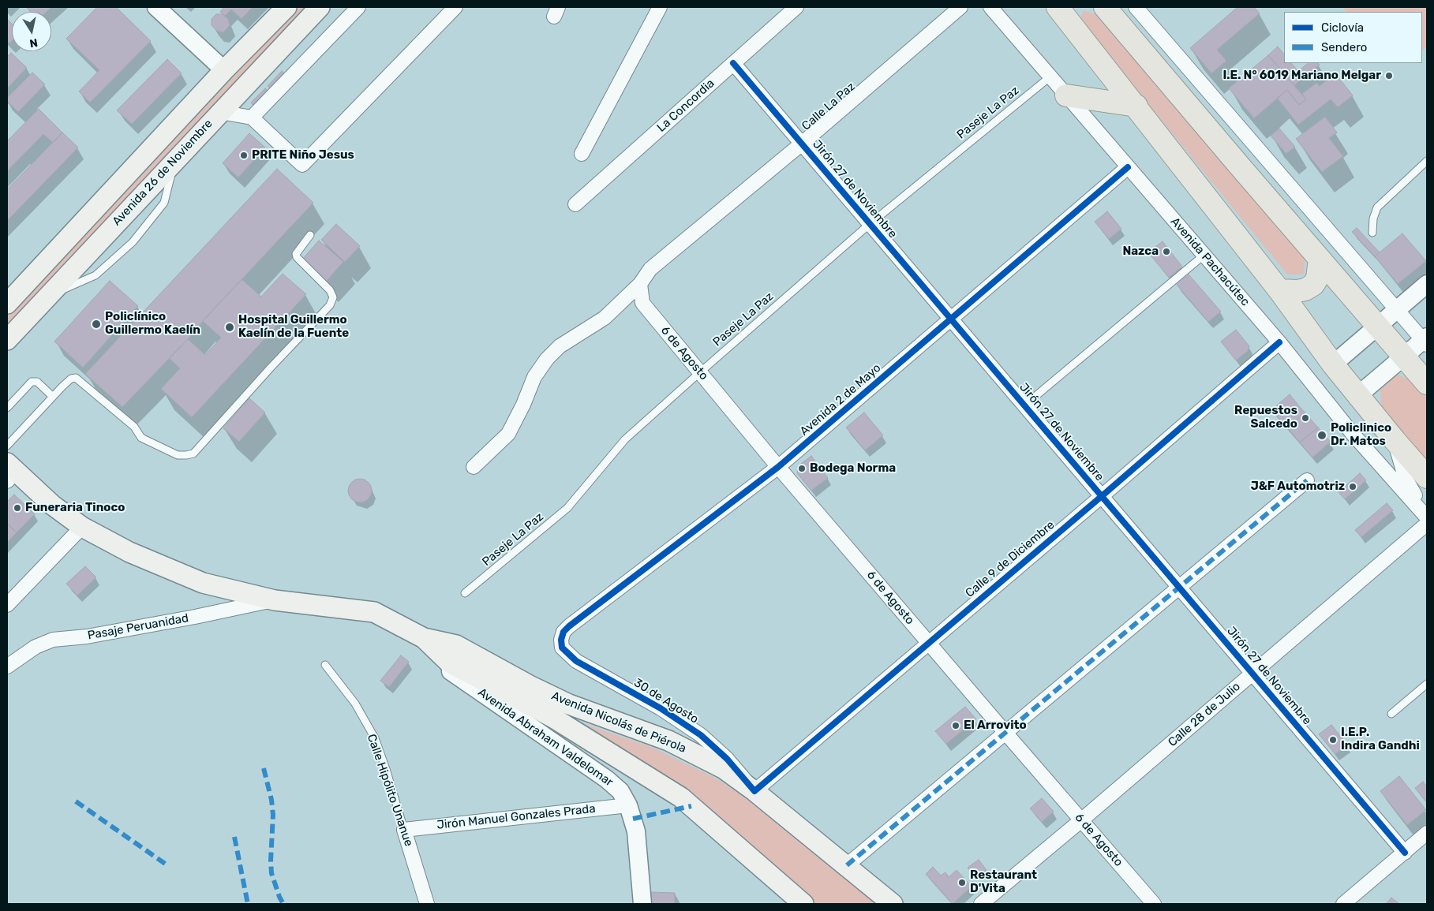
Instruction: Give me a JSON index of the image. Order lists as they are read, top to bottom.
{
  "streets": {
    "main road": ["Avenida 26 de Noviembre", "Avenida Nicolás de Piérola"],
    "street": [
      "La Concordia",
      "Calle La Paz",
      "Jirón 27 de Noviembre",
      "Avenida Pachacútec",
      "6 de Agosto",
      "Avenida 2 de Mayo",
      "Calle 9 de Diciembre",
      "Pasaje Peruanidad",
      "30 de Agosto",
      "Calle 28 de Julio",
      "Avenida Abraham Valdelomar",
      "Calle Hipólito Unanue",
      "Jirón Manuel Gonzales Prada"
    ],
    "lane": ["Paseje La Paz"]
  },
  "crossings": [
    ["La Concordia", "Jirón 27 de Noviembre"],
    ["Calle La Paz", "Jirón 27 de Noviembre"],
    ["Calle La Paz", "6 de Agosto"],
    ["Paseje La Paz", "Jirón 27 de Noviembre"],
    ["Paseje La Paz", "Avenida Pachacútec"],
    ["Paseje La Paz", "6 de Agosto"],
    ["Jirón 27 de Noviembre", "Avenida 2 de Mayo"],
    ["Jirón 27 de Noviembre", "Calle 9 de Diciembre"],
    ["Jirón 27 de Noviembre", "Calle 28 de Julio"],
    ["Avenida Pachacútec", "Avenida 2 de Mayo"],
    ["Avenida Pachacútec", "Calle 9 de Diciembre"],
    ["6 de Agosto", "Avenida 2 de Mayo"],
    ["6 de Agosto", "Calle 9 de Diciembre"],
    ["6 de Agosto", "Calle 28 de Julio"],
    ["Avenida 2 de Mayo", "30 de Agosto"],
    ["Calle 9 de Diciembre", "30 de Agosto"],
    ["Calle 9 de Diciembre", "Avenida Nicolás de Piérola"],
    ["Pasaje Peruanidad", "Avenida Nicolás de Piérola"],
    ["30 de Agosto", "Avenida Nicolás de Piérola"],
    ["Avenida Nicolás de Piérola", "Avenida Abraham Valdelomar"],
    ["Avenida Abraham Valdelomar", "Jirón Manuel Gonzales Prada"],
    ["Calle Hipólito Unanue", "Jirón Manuel Gonzales Prada"]
  ],
  "places": [
    "I.E. N° 6019 Mariano Melgar",
    "PRITE Niño Jesus",
    "Nazca",
    "Policlínico Guillermo Kaelín",
    "Hospital Guillermo Kaelín de la Fuente",
    "Repuestos Salcedo",
    "Policlinico Dr. Matos",
    "Bodega Norma",
    "J&F Automotriz",
    "Funeraria Tinoco",
    "El Arrovito",
    "I.E.P. Indira Gandhi",
    "Restaurant D'Vita"
  ],
  "legend": ["Ciclovía", "Sendero"],
  "north": "bottom"
}
